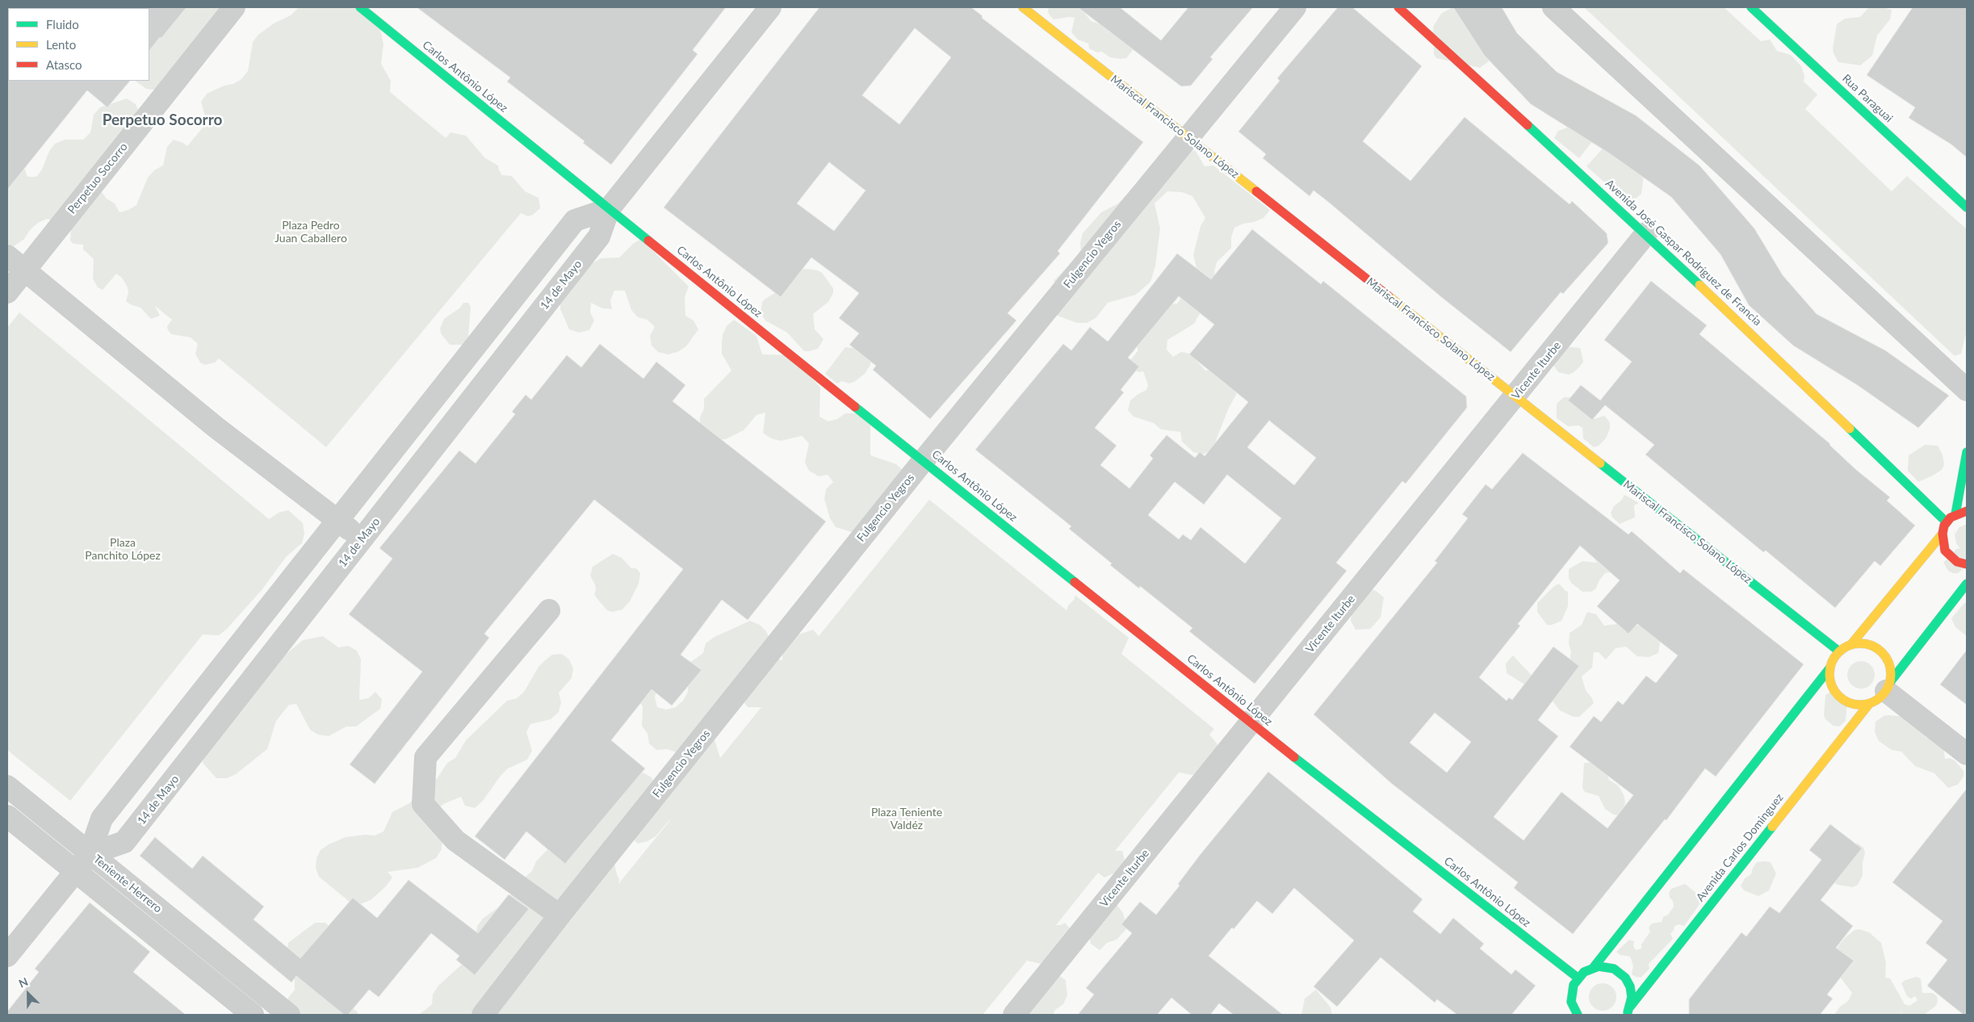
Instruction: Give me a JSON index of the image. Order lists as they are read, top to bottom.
{
  "streets": {
    "street": [
      "Carlos Antônio López",
      "Rua Paraguai",
      "Mariscal Francisco Solano López",
      "Perpetuo Socorro",
      "Avenida José Gaspar Rodríguez de Francia",
      "Fulgencio Yegros",
      "14 de Mayo",
      "Vicente Iturbe",
      "Avenida Carlos Dominguez",
      "Teniente Herrero"
    ]
  },
  "crossings": [
    ["Carlos Antônio López", "Fulgencio Yegros"],
    ["Carlos Antônio López", "14 de Mayo"],
    ["Carlos Antônio López", "Vicente Iturbe"],
    ["Mariscal Francisco Solano López", "Fulgencio Yegros"],
    ["Mariscal Francisco Solano López", "Vicente Iturbe"],
    ["Mariscal Francisco Solano López", "Avenida Carlos Dominguez"],
    ["Avenida José Gaspar Rodríguez de Francia", "Vicente Iturbe"],
    ["14 de Mayo", "Teniente Herrero"]
  ],
  "districts": ["Perpetuo Socorro"],
  "parks": ["Plaza Pedro Juan Caballero", "Plaza Panchito López", "Plaza Teniente Valdéz"],
  "legend": ["Fluido", "Lento", "Atasco"],
  "north": "top left"
}
